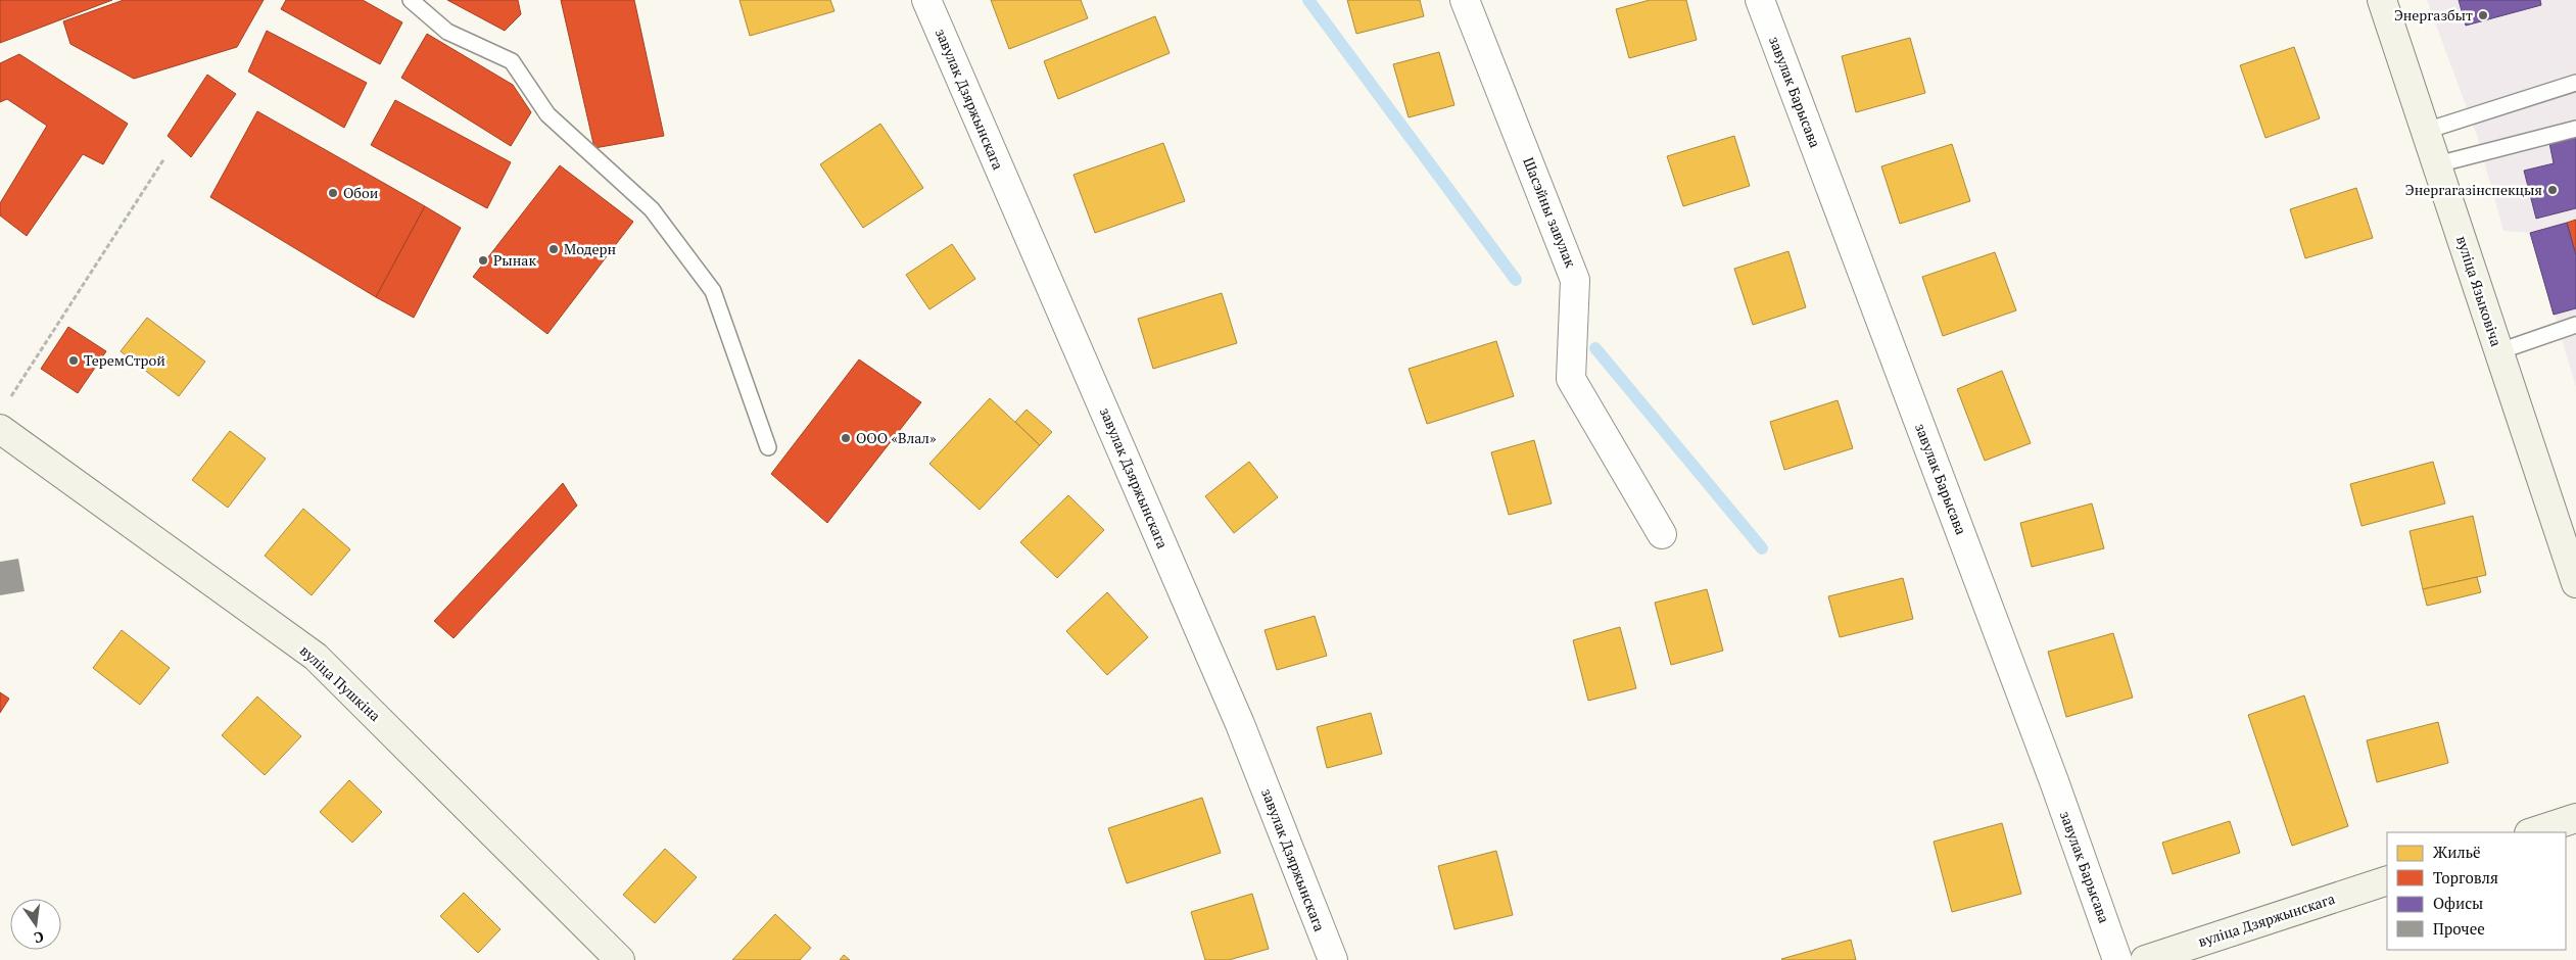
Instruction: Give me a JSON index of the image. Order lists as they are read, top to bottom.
{
  "streets": {
    "street": [
      "завулак Барысава",
      "завулак Дзяржынскага",
      "Шасэйны завулак",
      "вуліца Языковіча",
      "вуліца Пушкіна",
      "вуліца Дзяржынскага"
    ]
  },
  "places": [
    "Энергазбыт",
    "Энергагазінспекцыя",
    "Обои",
    "Модерн",
    "Рынак",
    "ТеремСтрой",
    "ООО «Влал»"
  ],
  "legend": [
    "Жильё",
    "Торговля",
    "Офисы",
    "Прочее"
  ],
  "north": "bottom"
}
